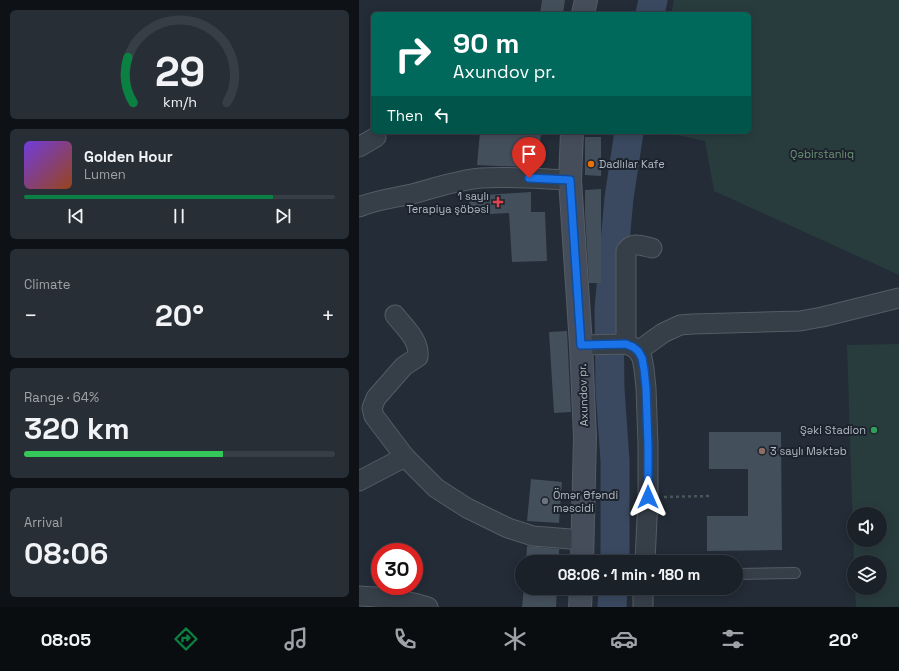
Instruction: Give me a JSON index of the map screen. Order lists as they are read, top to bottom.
{
  "streets": {
    "street": ["Axundov pr."]
  },
  "parks": ["Qəbirstanlıq"],
  "places": {
    "other": [
      "Dadlılar Kafe",
      "Şəki Stadion",
      "3 saylı Məktəb",
      "Ömər Əfəndi məscidi"
    ],
    "health": ["1 saylı Terapiya şöbəsi"]
  },
  "page": {
    "turn": ["90 m", "Axundov pr."],
    "then": "Then",
    "song": ["Golden Hour", "Lumen"],
    "tile": [
      "Climate",
      ["Range · 64%", "320 km"],
      ["Arrival", "08:06"]
    ],
    "heat": ["−", "20°", "+"],
    "limit": "30",
    "trip": "08:06 · 1 min · 180 m",
    "tabs": ["08:05", "20°"],
    "gauge": ["29", "km/h"]
  }
}
